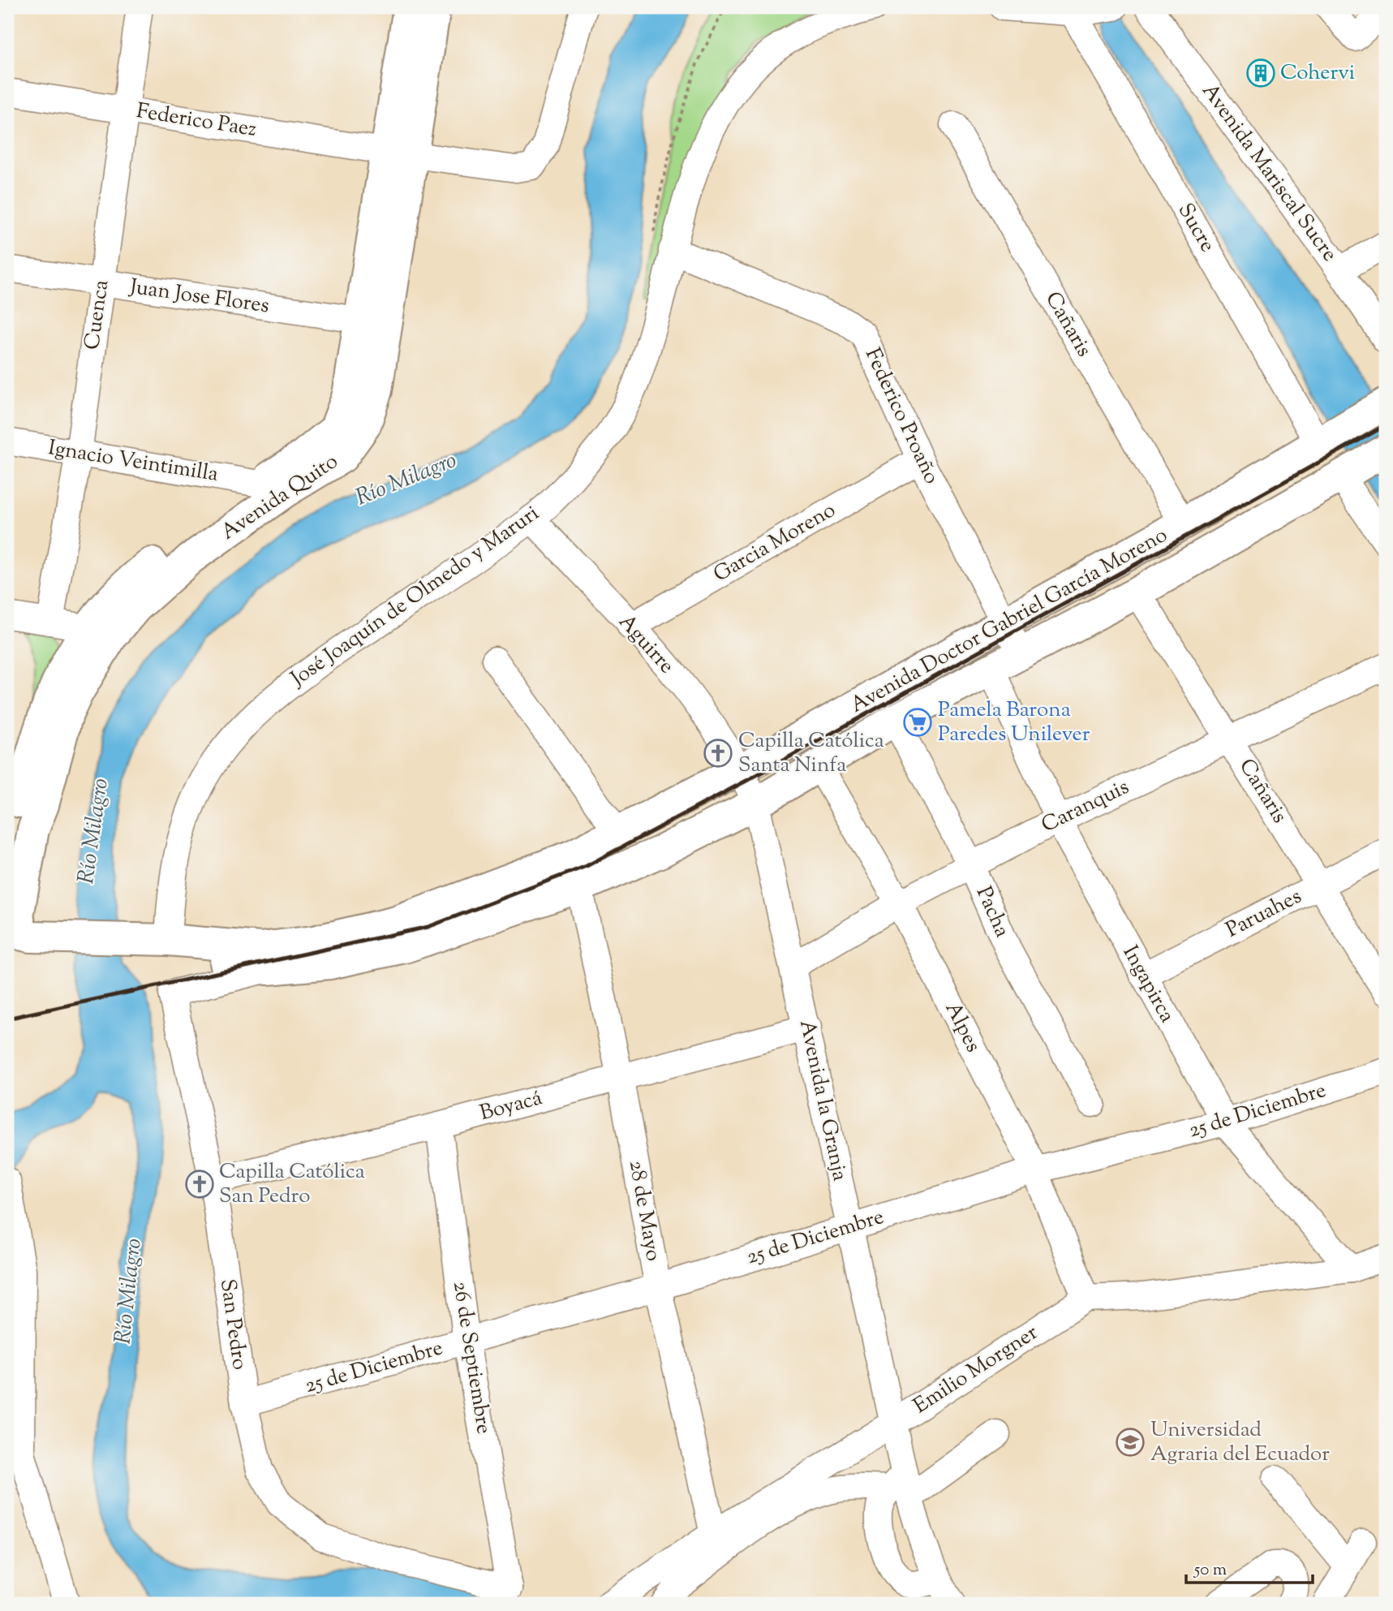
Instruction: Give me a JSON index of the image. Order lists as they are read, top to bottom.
{
  "streets": {
    "main road": ["Avenida Quito", "Avenida Doctor Gabriel García Moreno"],
    "street": [
      "Federico Paez",
      "Avenida Mariscal Sucre",
      "Sucre",
      "Juan Jose Flores",
      "Cuenca",
      "Cañaris",
      "Federico Proaño",
      "Ignacio Veintimilla",
      "Garcia Moreno",
      "José Joaquín de Olmedo y Maruri",
      "Aguirre",
      "Caranquis",
      "Pacha",
      "Paruahes",
      "Ingapirca",
      "Alpes",
      "Avenida la Granja",
      "Boyacá",
      "25 de Diciembre",
      "28 de Mayo",
      "San Pedro",
      "26 de Septiembre",
      "Emilio Morgner"
    ]
  },
  "crossings": [
    ["Federico Paez", "Cuenca"],
    ["Federico Paez", "Avenida Quito"],
    ["Sucre", "Avenida Doctor Gabriel García Moreno"],
    ["Juan Jose Flores", "Cuenca"],
    ["Juan Jose Flores", "Avenida Quito"],
    ["Cuenca", "Ignacio Veintimilla"],
    ["Cañaris", "Avenida Doctor Gabriel García Moreno"],
    ["Cañaris", "Caranquis"],
    ["Cañaris", "Paruahes"],
    ["Federico Proaño", "Garcia Moreno"],
    ["Federico Proaño", "José Joaquín de Olmedo y Maruri"],
    ["Federico Proaño", "Avenida Doctor Gabriel García Moreno"],
    ["Ignacio Veintimilla", "Avenida Quito"],
    ["Avenida Quito", "Avenida Doctor Gabriel García Moreno"],
    ["Garcia Moreno", "Aguirre"],
    ["José Joaquín de Olmedo y Maruri", "Avenida Doctor Gabriel García Moreno"],
    ["José Joaquín de Olmedo y Maruri", "Aguirre"],
    ["Avenida Doctor Gabriel García Moreno", "Aguirre"],
    ["Avenida Doctor Gabriel García Moreno", "Pacha"],
    ["Avenida Doctor Gabriel García Moreno", "Ingapirca"],
    ["Avenida Doctor Gabriel García Moreno", "Alpes"],
    ["Avenida Doctor Gabriel García Moreno", "Avenida la Granja"],
    ["Avenida Doctor Gabriel García Moreno", "28 de Mayo"],
    ["Avenida Doctor Gabriel García Moreno", "San Pedro"],
    ["Aguirre", "Avenida la Granja"],
    ["Caranquis", "Pacha"],
    ["Caranquis", "Ingapirca"],
    ["Caranquis", "Alpes"],
    ["Caranquis", "Avenida la Granja"],
    ["Paruahes", "Ingapirca"],
    ["Ingapirca", "25 de Diciembre"],
    ["Alpes", "25 de Diciembre"],
    ["Alpes", "Emilio Morgner"],
    ["Avenida la Granja", "Boyacá"],
    ["Avenida la Granja", "25 de Diciembre"],
    ["Avenida la Granja", "Emilio Morgner"],
    ["Boyacá", "28 de Mayo"],
    ["Boyacá", "San Pedro"],
    ["Boyacá", "26 de Septiembre"],
    ["25 de Diciembre", "28 de Mayo"],
    ["25 de Diciembre", "San Pedro"],
    ["25 de Diciembre", "26 de Septiembre"],
    ["28 de Mayo", "Emilio Morgner"],
    ["San Pedro", "26 de Septiembre"]
  ],
  "water": ["Río Milagro"],
  "places": {
    "building": ["Cohervi"],
    "supermarket": ["Pamela Barona Paredes Unilever"],
    "church": ["Capilla Católica Santa Ninfa", "Capilla Católica San Pedro"],
    "school or university": ["Universidad Agraria del Ecuador"]
  },
  "scale_bar": "50 m"
}
